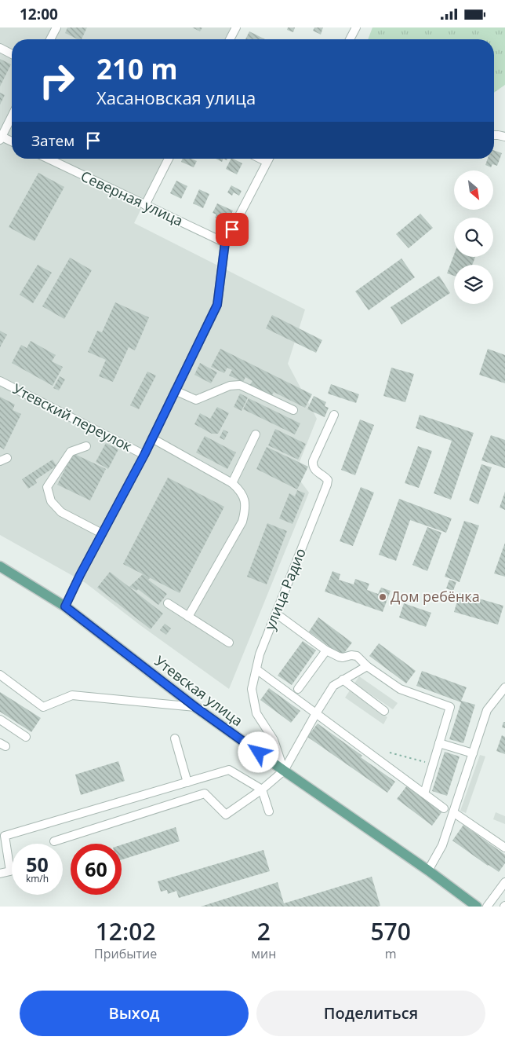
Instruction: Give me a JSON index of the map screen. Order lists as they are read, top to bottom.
{
  "streets": {
    "main road": ["Утевская улица"],
    "street": ["Северная улица", "Утевский переулок", "улица Радио"]
  },
  "crossings": [
    ["улица Радио", "Утевская улица"]
  ],
  "places": ["Дом ребёнка"],
  "north": "bottom right",
  "page": {
    "status": "12:00",
    "turn": ["210 m", "Хасановская улица"],
    "then": "Затем",
    "speed": "50 km/h",
    "limit": "60",
    "eta": [
      "12:02",
      "Прибытие",
      "2",
      "мин",
      "570",
      "m"
    ],
    "buttons": ["Выход", "Поделиться"]
  }
}
